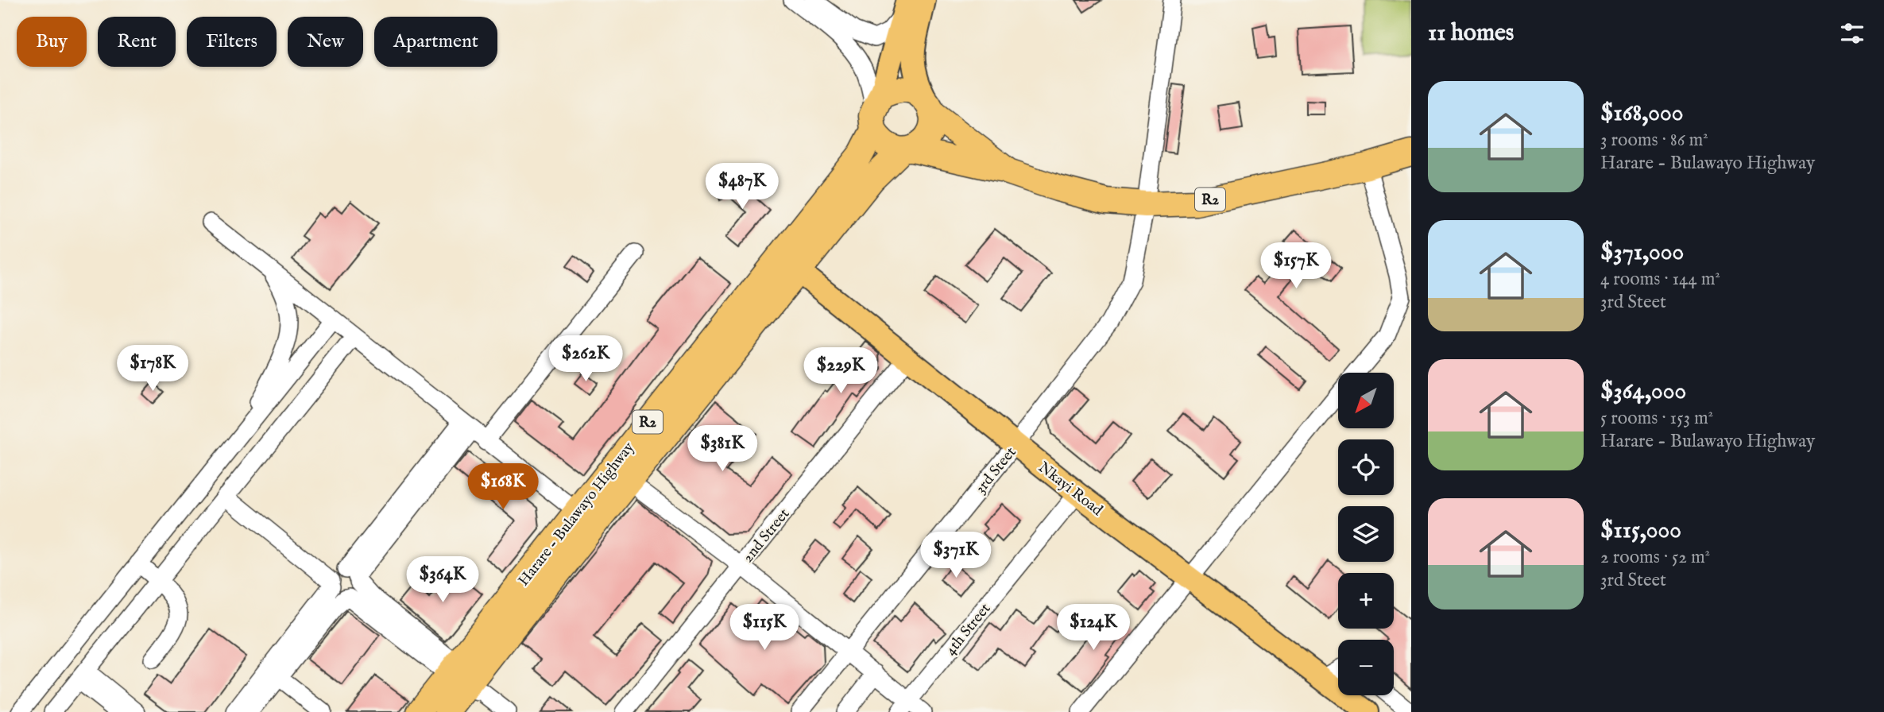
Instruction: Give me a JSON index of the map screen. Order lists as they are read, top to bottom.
{
  "streets": {
    "highway": ["R2", "Harare - Bulawayo Highway"],
    "main road": ["Nkayi Road"],
    "street": ["3rd Steet", "2nd Street", "4th Street"]
  },
  "crossings": [
    ["R2", "3rd Steet"],
    ["R2", "Harare - Bulawayo Highway"],
    ["3rd Steet", "Nkayi Road"],
    ["Nkayi Road", "Harare - Bulawayo Highway"],
    ["Nkayi Road", "2nd Street"],
    ["Nkayi Road", "4th Street"]
  ],
  "north": "bottom left",
  "page": {
    "heading": "11 homes",
    "chip": [
      "Buy",
      "Rent",
      "Filters",
      "New",
      "Apartment"
    ],
    "list": [
      {
        "name": "$168,000",
        "note": "3 rooms · 86 m² · Harare - Bulawayo Highway"
      },
      {
        "name": "$371,000",
        "note": "4 rooms · 144 m² · 3rd Steet"
      },
      {
        "name": "$364,000",
        "note": "5 rooms · 153 m² · Harare - Bulawayo Highway"
      },
      {
        "name": "$115,000",
        "note": "2 rooms · 52 m² · 3rd Steet"
      }
    ],
    "price": [
      "$487K",
      "$157K",
      "$262K",
      "$178K",
      "$229K",
      "$381K",
      "$168K",
      "$371K",
      "$364K",
      "$115K",
      "$124K"
    ],
    "map_buttons": ["+", "−"]
  }
}
